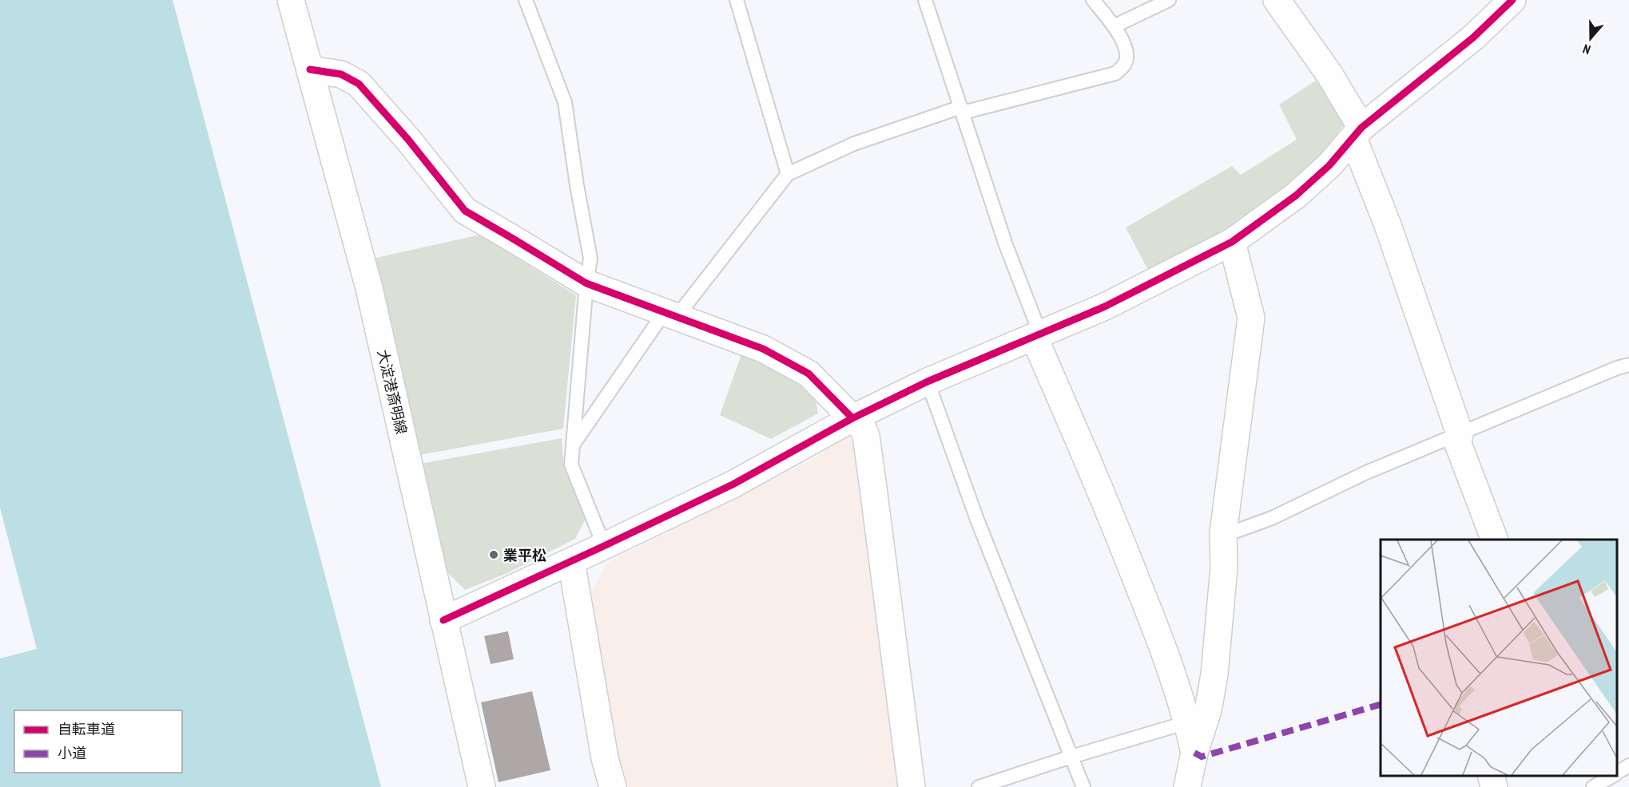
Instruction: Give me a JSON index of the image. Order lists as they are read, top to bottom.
{
  "streets": {
    "street": ["大淀港斎明線"]
  },
  "places": ["業平松"],
  "legend": ["自転車道", "小道"],
  "north": "bottom"
}
